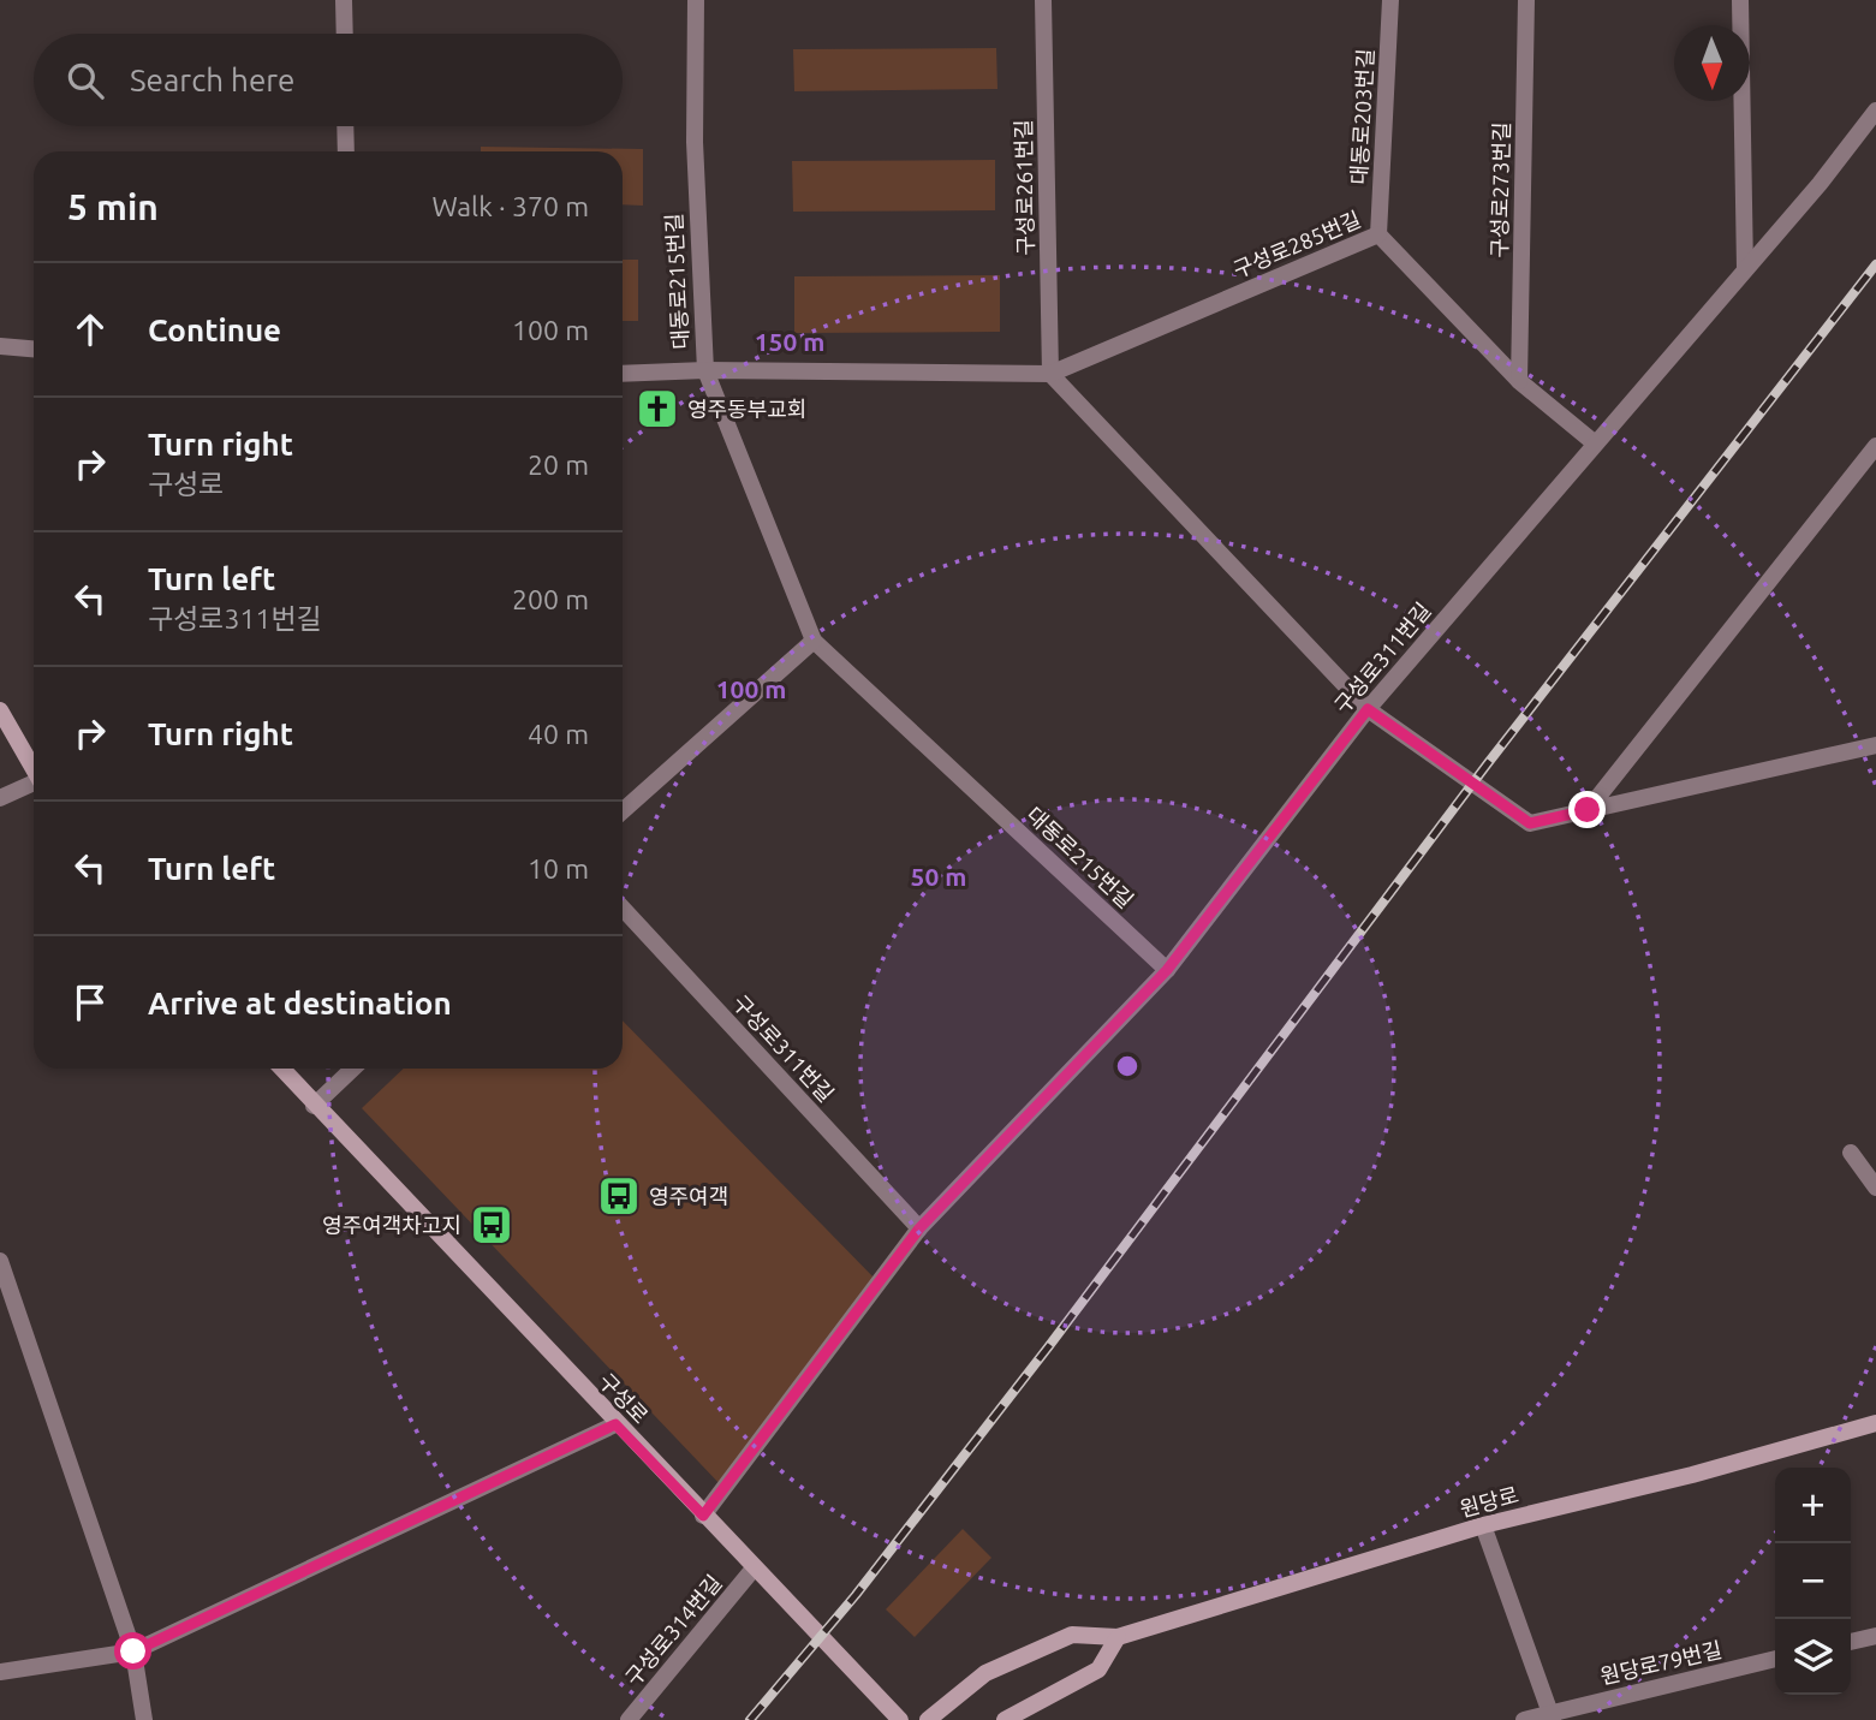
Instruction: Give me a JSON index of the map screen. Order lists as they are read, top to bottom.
{
  "streets": {
    "main road": ["구성로", "원당로"],
    "street": [
      "대동로203번길",
      "구성로261번길",
      "구성로273번길",
      "구성로285번길",
      "대동로215번길",
      "구성로311번길",
      "구성로314번길",
      "원당로79번길"
    ]
  },
  "crossings": [
    ["대동로203번길", "구성로285번길"],
    ["구성로261번길", "구성로285번길"],
    ["구성로273번길", "구성로285번길"],
    ["구성로285번길", "대동로215번길"],
    ["구성로285번길", "구성로311번길"],
    ["대동로215번길", "구성로311번길"],
    ["구성로311번길", "구성로"],
    ["구성로", "구성로314번길"]
  ],
  "places": {
    "church": ["영주동부교회"],
    "bus stop": ["영주여객", "영주여객차고지"]
  },
  "north": "bottom",
  "page": {
    "search": "Search here",
    "heading": ["5 min", "Walk · 370 m"],
    "list": [
      ["Continue", "100 m"],
      ["Turn right", "구성로", "20 m"],
      ["Turn left", "구성로311번길", "200 m"],
      ["Turn right", "40 m"],
      ["Turn left", "10 m"],
      "Arrive at destination"
    ],
    "map_buttons": ["+", "−"]
  },
  "rings": ["150 m", "100 m", "50 m"]
}
